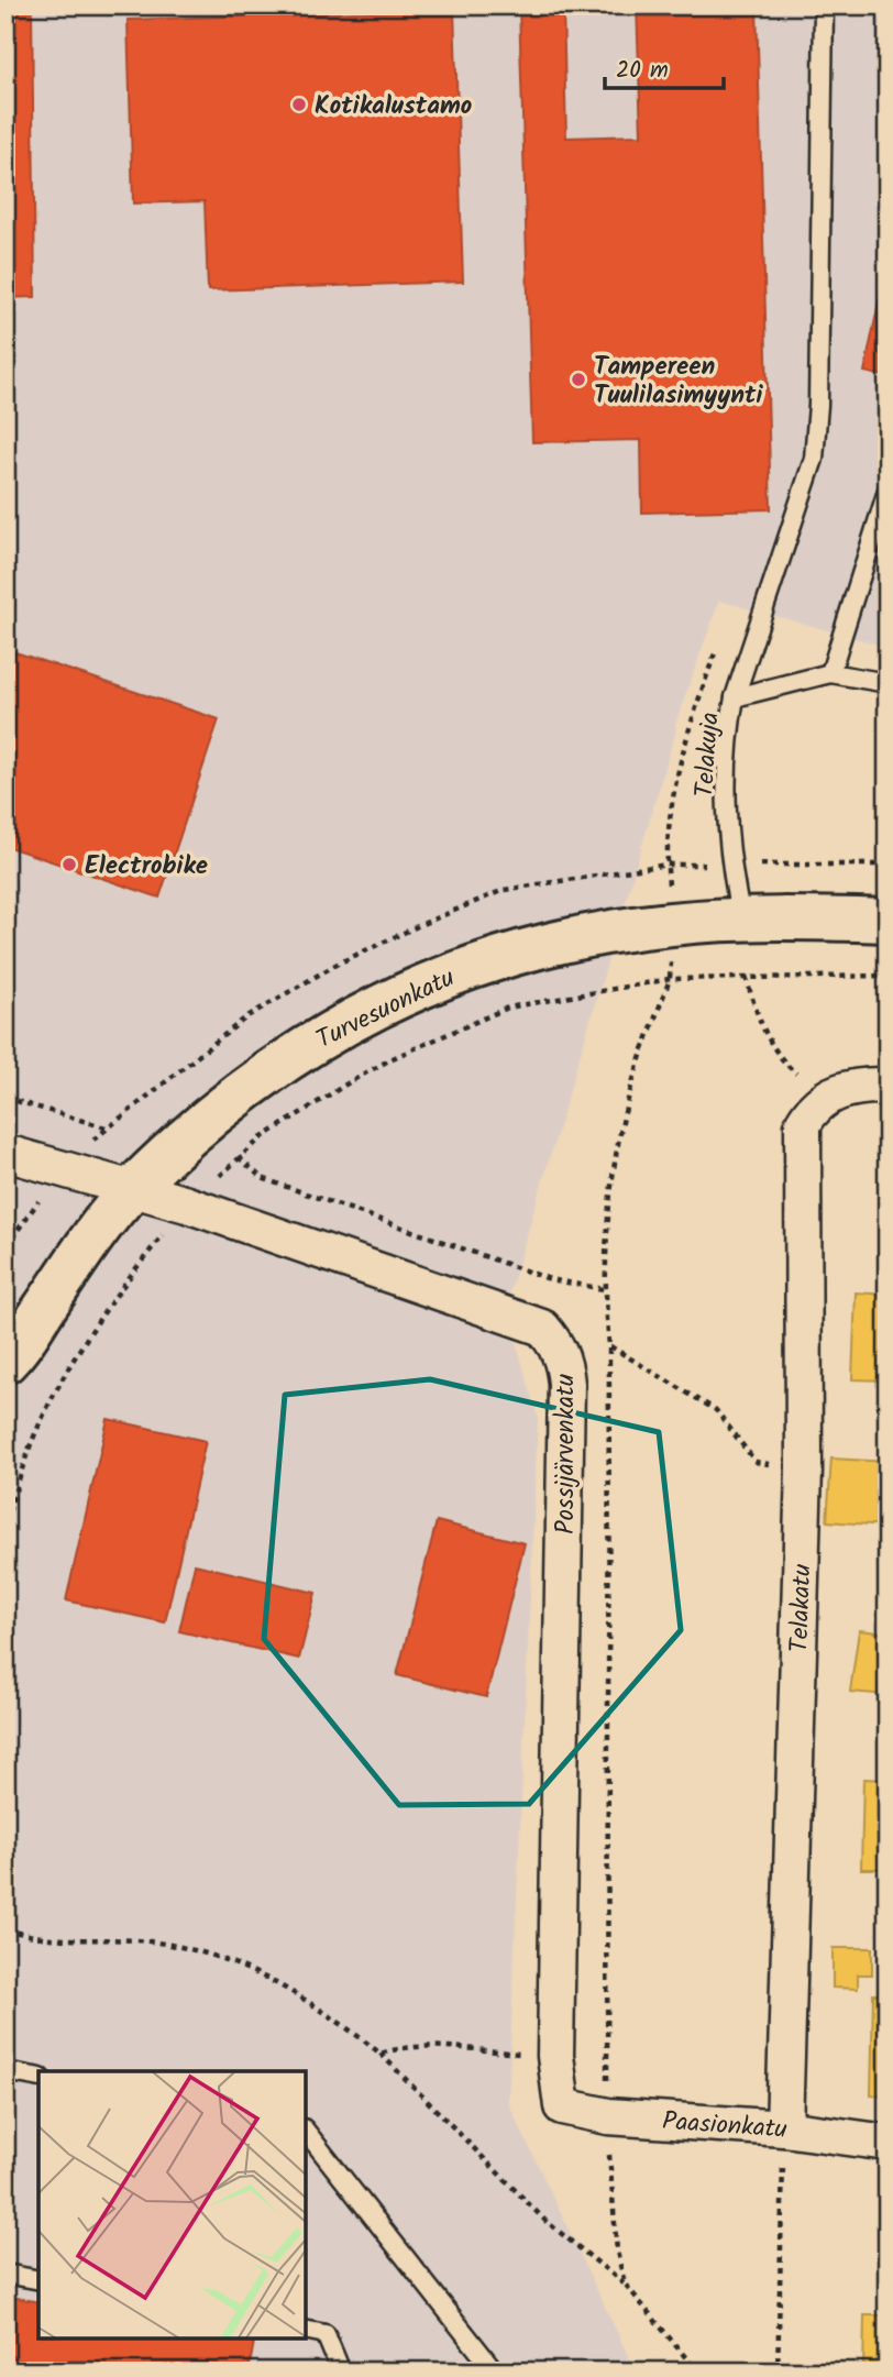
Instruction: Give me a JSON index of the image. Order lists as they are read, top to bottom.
{
  "streets": {
    "main road": ["Turvesuonkatu"],
    "street": ["Possijärvenkatu", "Telakatu", "Paasionkatu"],
    "lane": ["Telakuja"]
  },
  "crossings": [
    ["Telakuja", "Turvesuonkatu"],
    ["Turvesuonkatu", "Possijärvenkatu"],
    ["Possijärvenkatu", "Paasionkatu"],
    ["Telakatu", "Paasionkatu"]
  ],
  "places": ["Kotikalustamo", "Tampereen Tuulilasimyynti", "Electrobike"],
  "scale_bar": "20 m"
}
